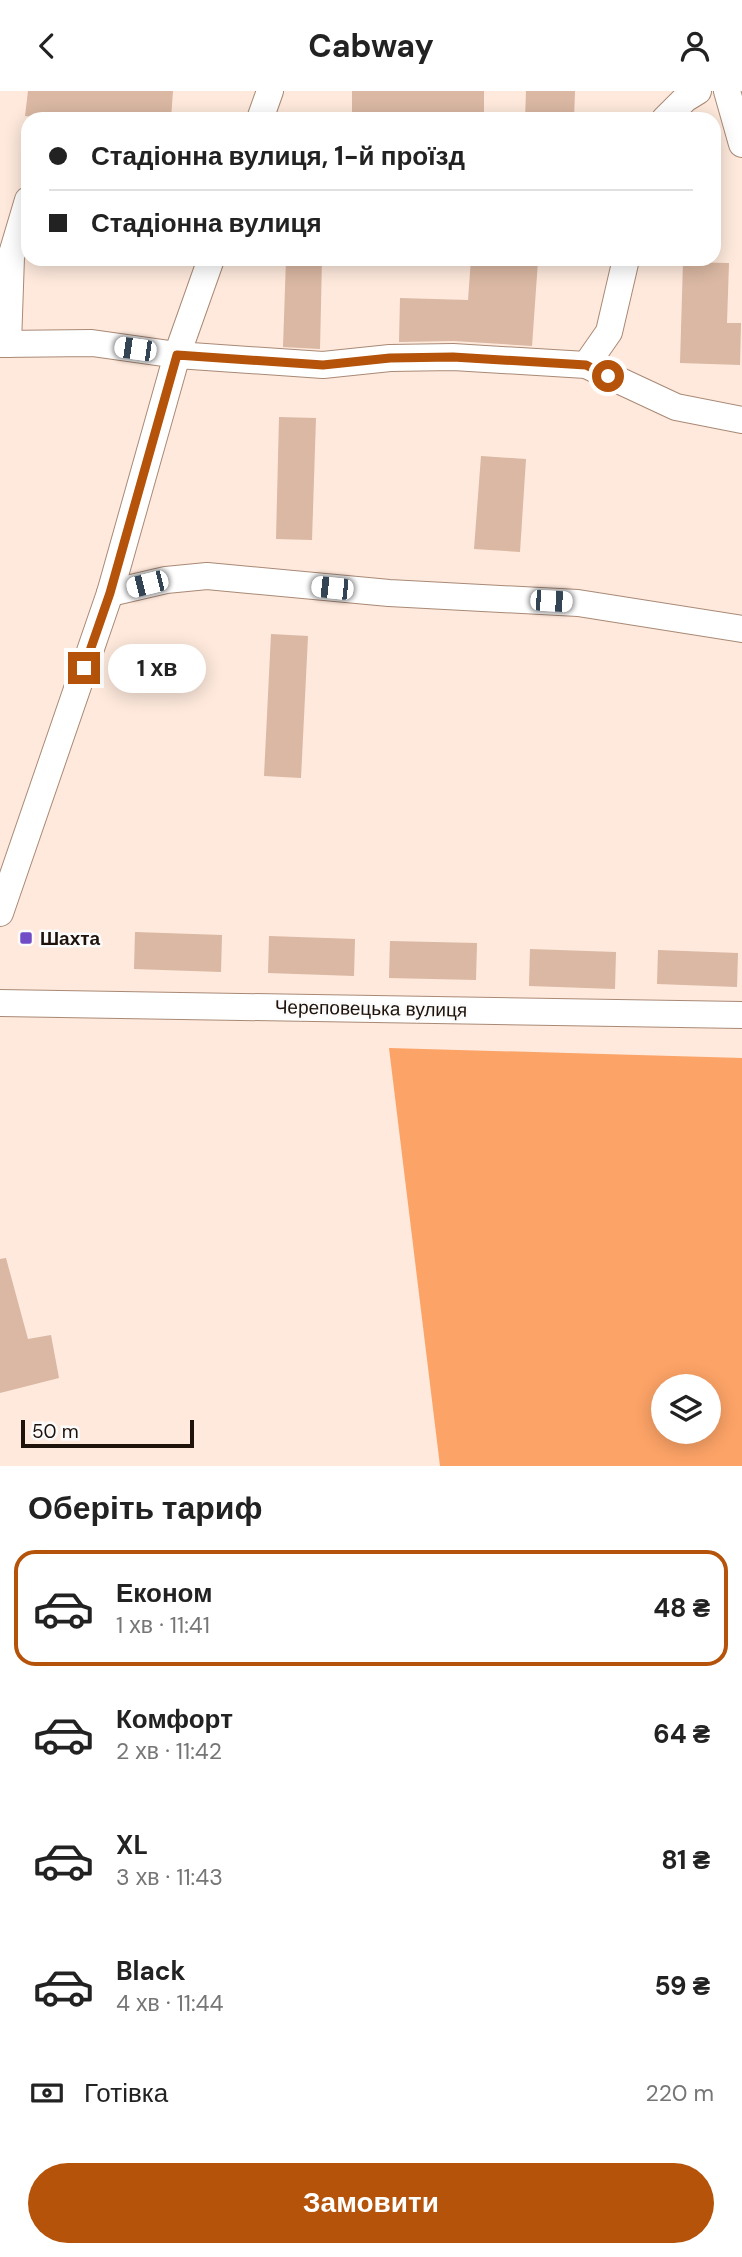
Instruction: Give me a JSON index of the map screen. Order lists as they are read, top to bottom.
{
  "streets": {
    "street": ["Череповецька вулиця"]
  },
  "places": {
    "transit": ["Шахта"]
  },
  "scale_bar": "50 m",
  "page": {
    "header": "Cabway",
    "banner": ["Стадіонна вулиця, 1-й проїзд", "Стадіонна вулиця"],
    "bubble": "1 хв",
    "scale": "50 m",
    "heading": "Оберіть тариф",
    "list": [
      {
        "name": "Економ",
        "note": "1 хв · 11:41",
        "value": "48 ₴"
      },
      {
        "name": "Комфорт",
        "note": "2 хв · 11:42",
        "value": "64 ₴"
      },
      {
        "name": "XL",
        "note": "3 хв · 11:43",
        "value": "81 ₴"
      },
      {
        "name": "Black",
        "note": "4 хв · 11:44",
        "value": "59 ₴"
      }
    ],
    "pay": ["Готівка", "220 m"],
    "buttons": "Замовити"
  }
}
